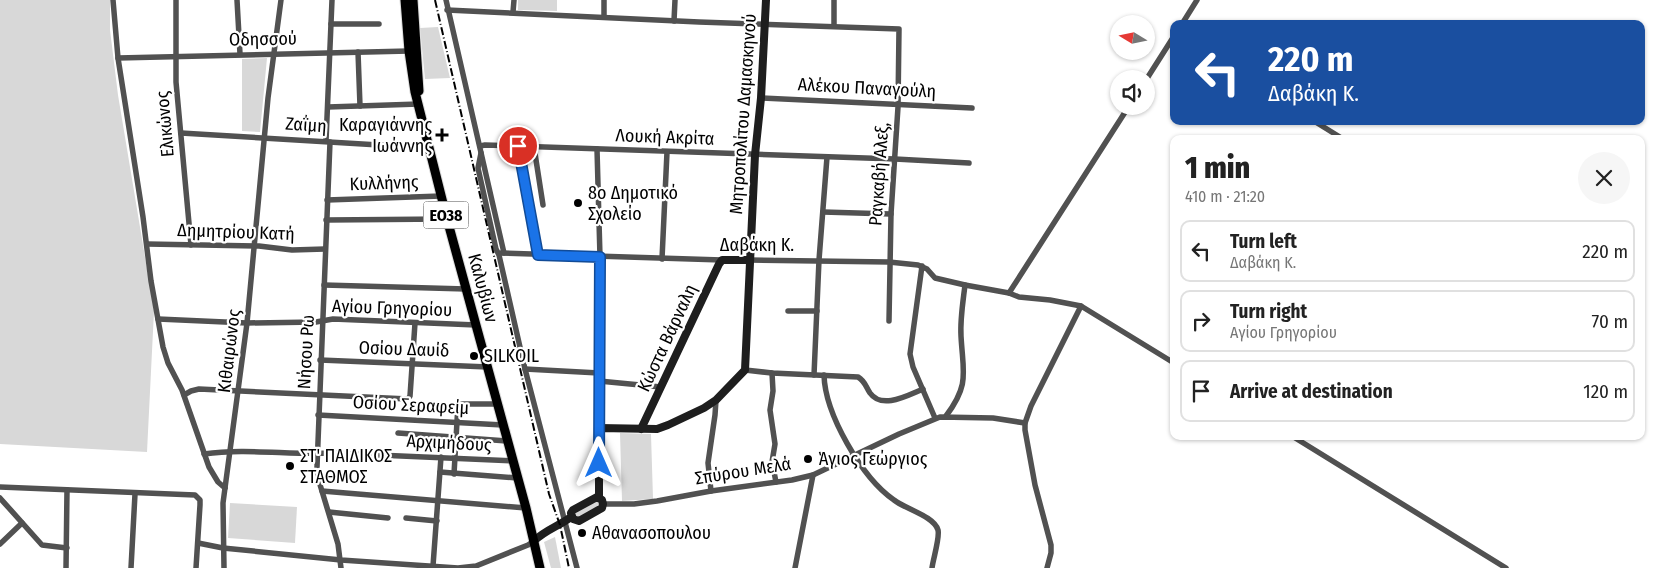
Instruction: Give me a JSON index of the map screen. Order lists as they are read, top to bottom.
{
  "streets": {
    "main road": ["ΕΟ38", "Καλυβίων"],
    "street": [
      "Οδησσού",
      "Αλέκου Παναγούλη",
      "Μητροπολίτου Δαμασκηνού",
      "Ελικώνος",
      "Ζαΐμη",
      "Λουκή Ακρίτα",
      "Ραγκαβή Αλεξ,",
      "Κυλλήνης",
      "Δημητρίου Κατή",
      "Δαβάκη Κ.",
      "Αγίου Γρηγορίου",
      "Κώστα Βάρναλη",
      "Οσίου Δαυίδ",
      "Κιθαιρώνος",
      "Νήσου Ρω",
      "Οσίου Σεραφείμ",
      "Αρχιμήδους",
      "Σπύρου Μελά"
    ]
  },
  "crossings": [
    ["Οδησσού", "Ελικώνος"],
    ["Οδησσού", "Καλυβίων"],
    ["Οδησσού", "Κιθαιρώνος"],
    ["Οδησσού", "Νήσου Ρω"],
    ["Αλέκου Παναγούλη", "Μητροπολίτου Δαμασκηνού"],
    ["Αλέκου Παναγούλη", "Ραγκαβή Αλεξ,"],
    ["Μητροπολίτου Δαμασκηνού", "Λουκή Ακρίτα"],
    ["Μητροπολίτου Δαμασκηνού", "Δαβάκη Κ."],
    ["Ελικώνος", "Ζαΐμη"],
    ["Ελικώνος", "Δημητρίου Κατή"],
    ["Ζαΐμη", "Καλυβίων"],
    ["Ζαΐμη", "Κιθαιρώνος"],
    ["Ζαΐμη", "Νήσου Ρω"],
    ["Λουκή Ακρίτα", "Ραγκαβή Αλεξ,"],
    ["Ραγκαβή Αλεξ,", "Δαβάκη Κ."],
    ["Κυλλήνης", "Καλυβίων"],
    ["Κυλλήνης", "Νήσου Ρω"],
    ["Δημητρίου Κατή", "Κιθαιρώνος"],
    ["Δημητρίου Κατή", "Νήσου Ρω"],
    ["Δαβάκη Κ.", "Κώστα Βάρναλη"],
    ["Καλυβίων", "Αγίου Γρηγορίου"],
    ["Καλυβίων", "Οσίου Δαυίδ"],
    ["Καλυβίων", "Οσίου Σεραφείμ"],
    ["Καλυβίων", "Αρχιμήδους"],
    ["Αγίου Γρηγορίου", "Κιθαιρώνος"],
    ["Αγίου Γρηγορίου", "Νήσου Ρω"],
    ["Οσίου Δαυίδ", "Νήσου Ρω"],
    ["Κιθαιρώνος", "Αρχιμήδους"],
    ["Νήσου Ρω", "Οσίου Σεραφείμ"],
    ["Νήσου Ρω", "Αρχιμήδους"]
  ],
  "places": {
    "health": ["Καραγιάννης Ιωάννης"],
    "other": [
      "8ο Δημοτικό Σχολείο",
      "SILKOIL",
      "Ὰγιος Γεώργιος",
      "ΣΤ' ΠΑΙΔΙΚΟΣ ΣΤΑΘΜΟΣ",
      "Αθανασοπουλου"
    ]
  },
  "north": "left",
  "page": {
    "turn": ["220 m", "Δαβάκη Κ."],
    "heading": ["1 min", "410 m · 21:20"],
    "list": [
      {
        "name": "Turn left",
        "note": "Δαβάκη Κ.",
        "value": "220 m"
      },
      {
        "name": "Turn right",
        "note": "Αγίου Γρηγορίου",
        "value": "70 m"
      },
      {
        "name": "Arrive at destination",
        "value": "120 m"
      }
    ]
  }
}
